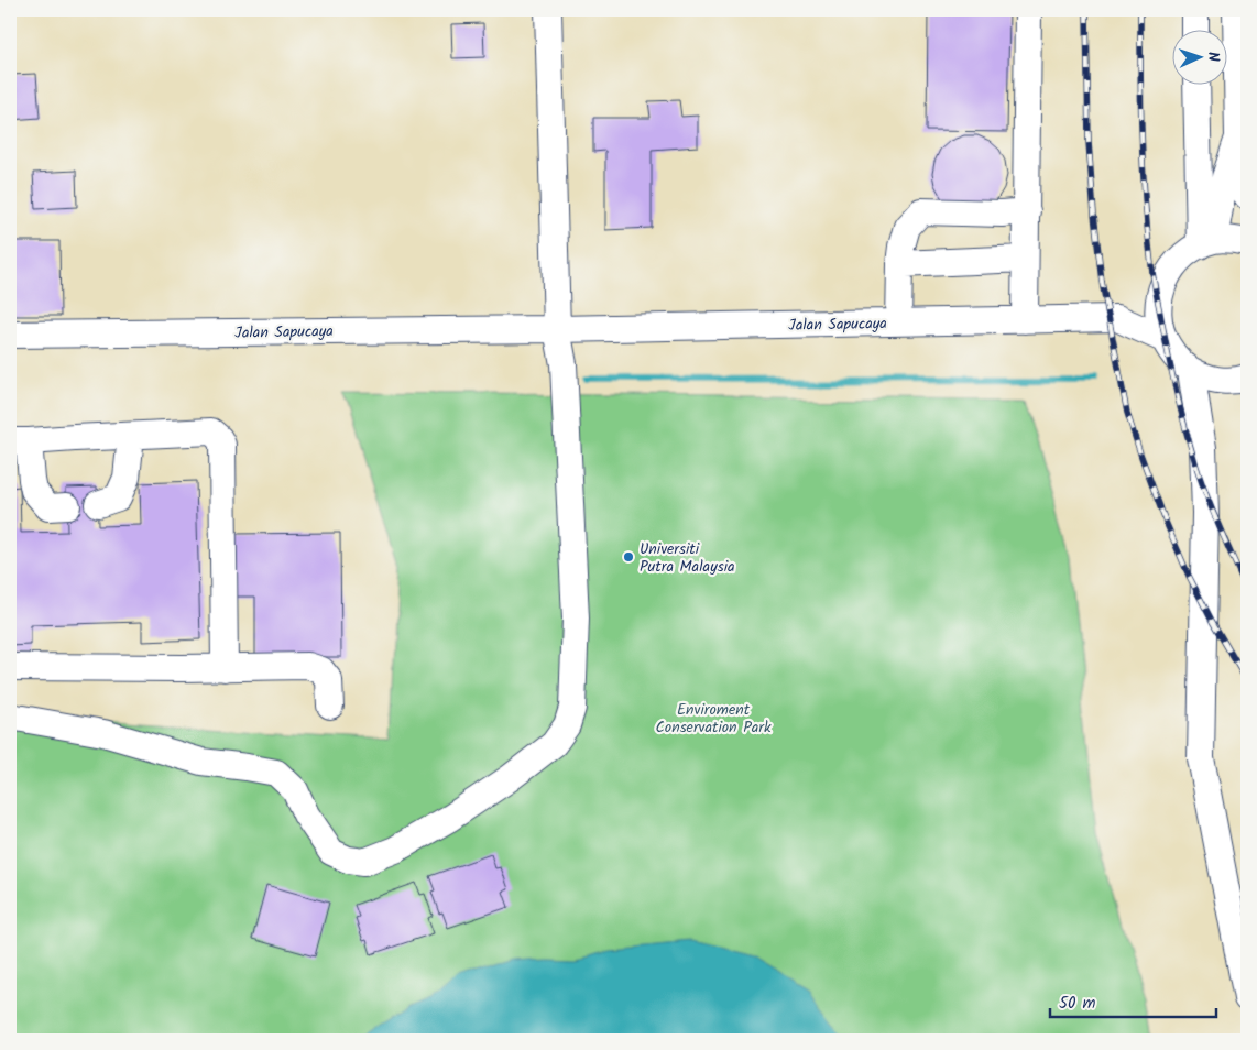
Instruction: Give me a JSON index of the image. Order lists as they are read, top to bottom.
{
  "streets": {
    "street": ["Jalan Sapucaya"]
  },
  "parks": ["Enviroment Conservation Park"],
  "places": ["Universiti Putra Malaysia"],
  "scale_bar": "50 m",
  "north": "right"
}
